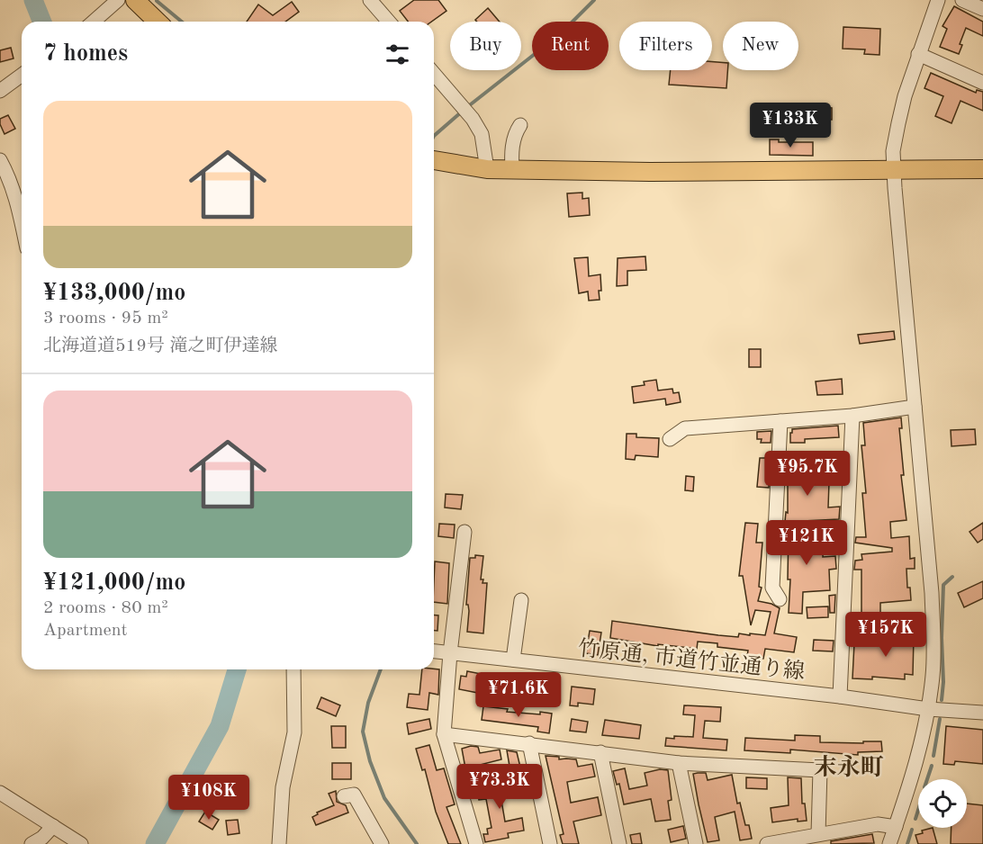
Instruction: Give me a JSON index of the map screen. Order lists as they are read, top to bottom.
{
  "streets": {
    "street": ["竹原通, 市道竹並通り線"]
  },
  "districts": ["末永町"],
  "page": {
    "chip": [
      "Buy",
      "Rent",
      "Filters",
      "New"
    ],
    "heading": "7 homes",
    "list": [
      {
        "name": "¥133,000/mo",
        "note": "3 rooms · 95 m² · 北海道道519号 滝之町伊達線"
      },
      {
        "name": "¥121,000/mo",
        "note": "2 rooms · 80 m² · Apartment"
      }
    ],
    "price": [
      "¥133K",
      "¥95.7K",
      "¥121K",
      "¥157K",
      "¥71.6K",
      "¥73.3K",
      "¥108K"
    ]
  }
}
